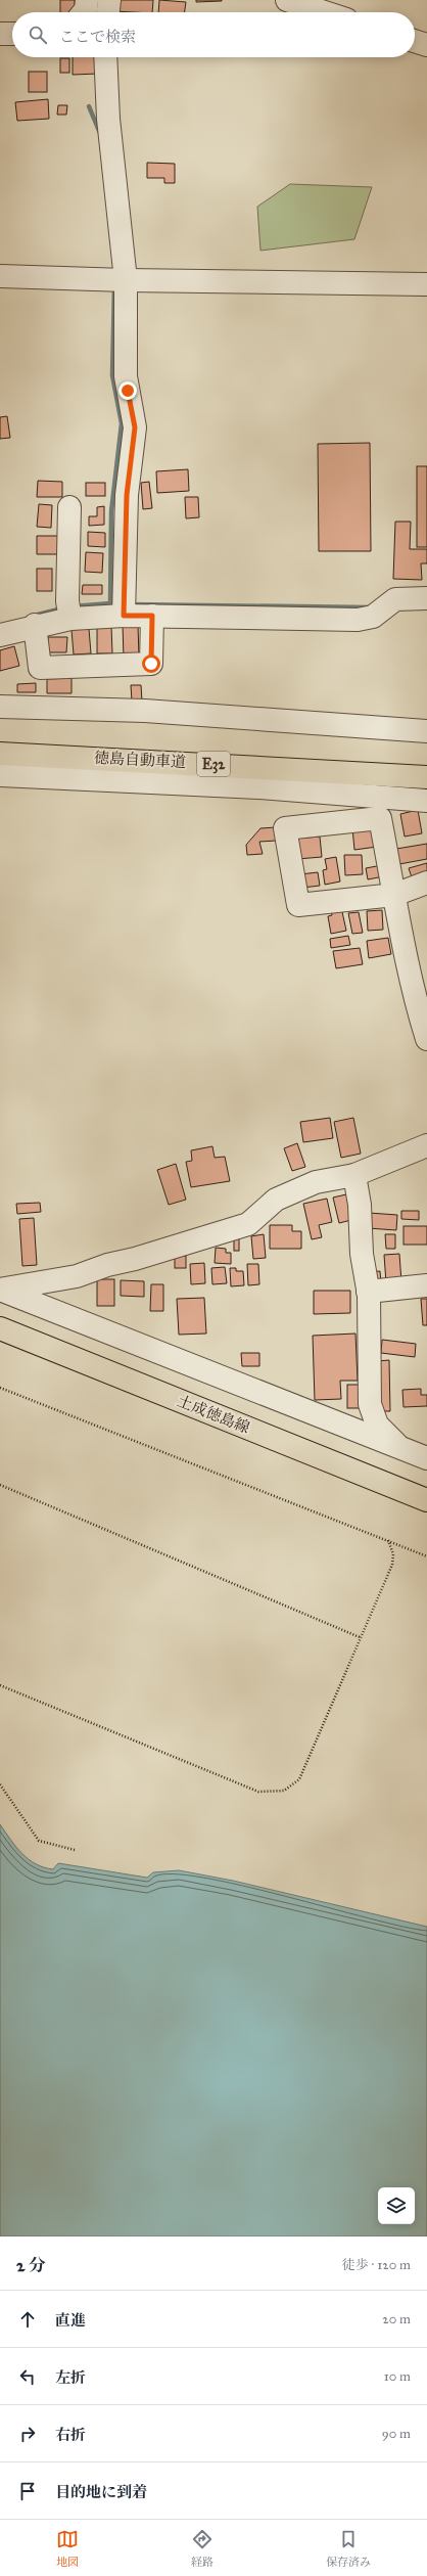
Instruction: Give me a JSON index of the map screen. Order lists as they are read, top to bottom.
{
  "streets": {
    "main road": ["徳島自動車道", "E32", "土成徳島線"]
  },
  "page": {
    "search": "ここで検索",
    "heading": ["2 分", "徒歩 · 120 m"],
    "list": [
      ["直進", "20 m"],
      ["左折", "10 m"],
      ["右折", "90 m"],
      "目的地に到着"
    ],
    "nav": ["地図", "経路", "保存済み"]
  }
}
